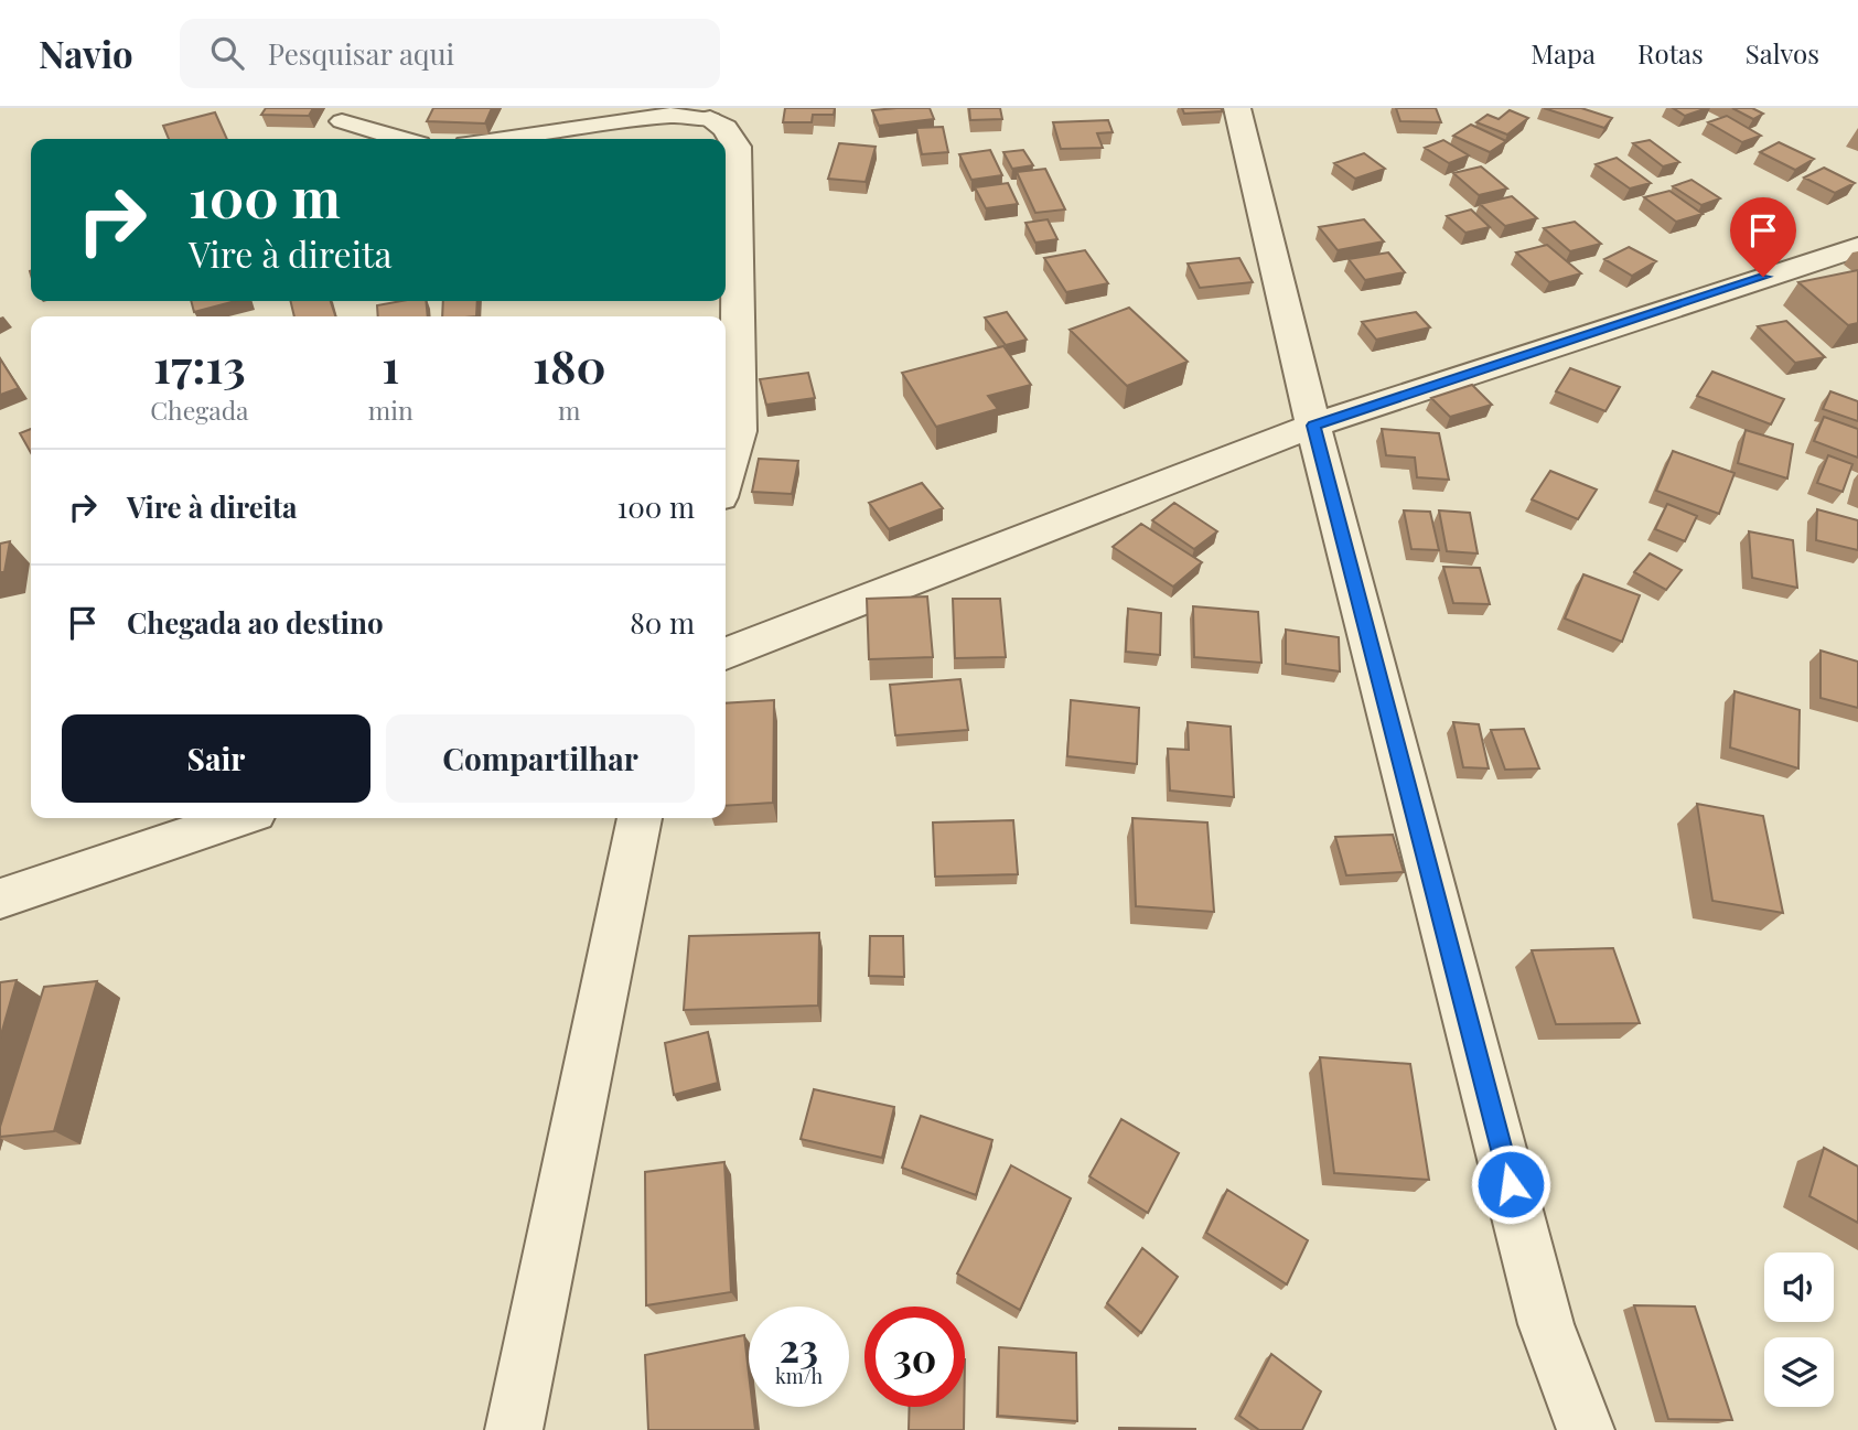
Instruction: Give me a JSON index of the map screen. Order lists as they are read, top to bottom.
{
  "page": {
    "header": "Navio",
    "search": "Pesquisar aqui",
    "nav": ["Mapa", "Rotas", "Salvos"],
    "turn": ["100 m", "Vire à direita"],
    "eta": [
      "17:13",
      "Chegada",
      "1",
      "min",
      "180",
      "m"
    ],
    "list": [
      {
        "name": "Vire à direita",
        "value": "100 m"
      },
      {
        "name": "Chegada ao destino",
        "value": "80 m"
      }
    ],
    "buttons": ["Sair", "Compartilhar"],
    "speed": "23 km/h",
    "limit": "30"
  }
}
